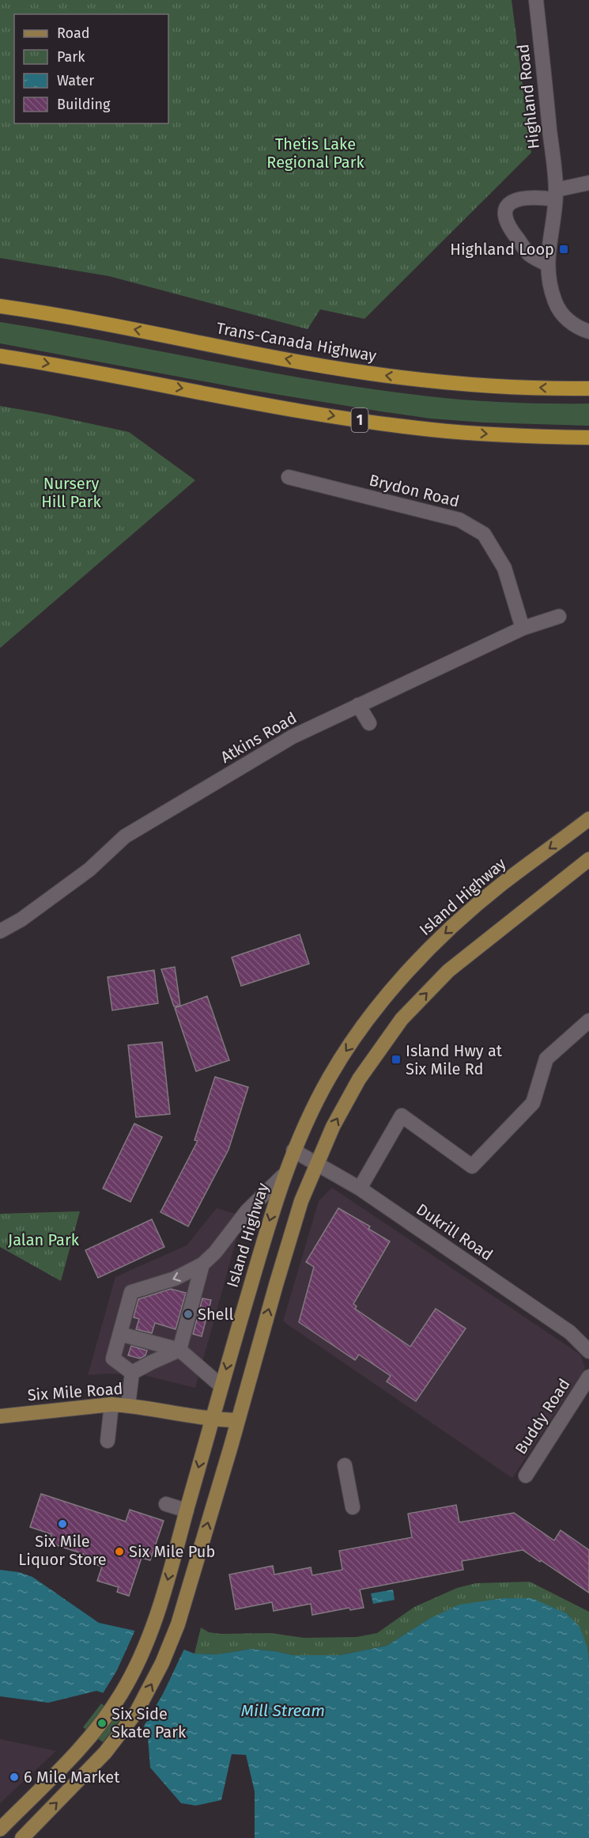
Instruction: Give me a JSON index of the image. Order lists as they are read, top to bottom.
{
  "streets": {
    "highway": ["Trans-Canada Highway", "1"],
    "main road": ["Island Highway", "Six Mile Road"],
    "street": [
      "Highland Road",
      "Brydon Road",
      "Atkins Road",
      "Dukrill Road",
      "Buddy Road"
    ]
  },
  "crossings": [
    ["Brydon Road", "Atkins Road"],
    ["Island Highway", "Dukrill Road"],
    ["Island Highway", "Six Mile Road"]
  ],
  "water": ["Mill Stream"],
  "parks": ["Thetis Lake Regional Park", "Nursery Hill Park", "Jalan Park"],
  "places": {
    "transit": ["Highland Loop", "Island Hwy at Six Mile Rd"],
    "other": [
      "Shell",
      "Six Mile Liquor Store",
      "Six Mile Pub",
      "Six Side Skate Park",
      "6 Mile Market"
    ]
  },
  "legend": [
    "Road",
    "Park",
    "Water",
    "Building"
  ]
}
